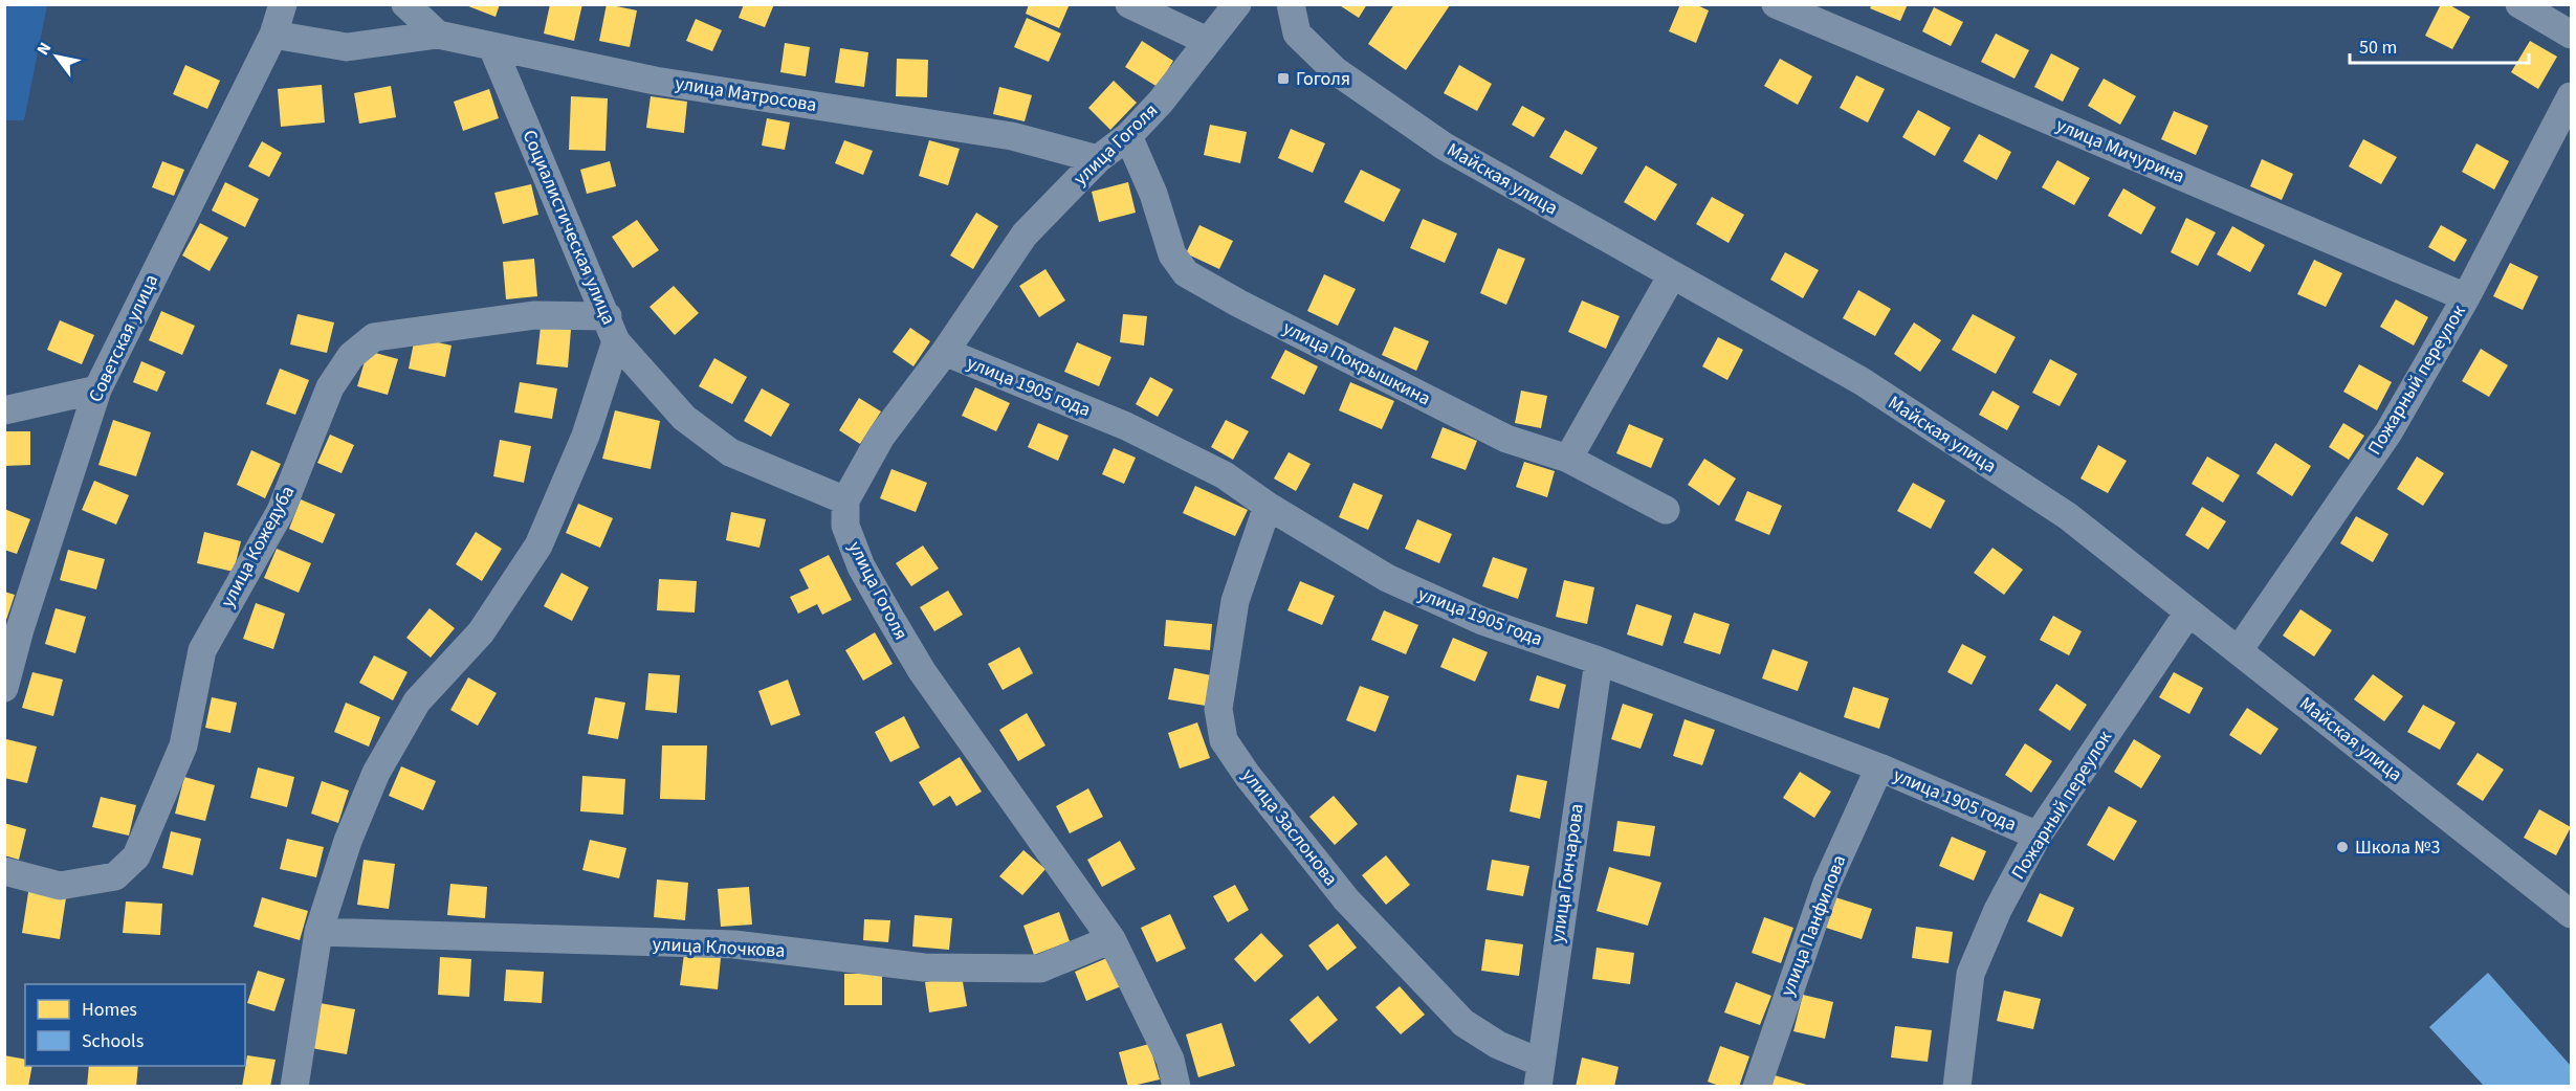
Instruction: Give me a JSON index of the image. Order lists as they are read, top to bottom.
{
  "streets": {
    "street": [
      "улица Матросова",
      "улица Гоголя",
      "улица Мичурина",
      "Майская улица",
      "Социалистическая улица",
      "Советская улица",
      "улица Покрышкина",
      "Пожарный переулок",
      "улица 1905 года",
      "улица Кожедуба",
      "улица Заслонова",
      "улица Гончарова",
      "улица Панфилова",
      "улица Клочкова"
    ]
  },
  "crossings": [
    ["улица Матросова", "улица Гоголя"],
    ["улица Матросова", "Социалистическая улица"],
    ["улица Гоголя", "улица Покрышкина"],
    ["улица Гоголя", "улица 1905 года"],
    ["улица Гоголя", "улица Клочкова"],
    ["улица Мичурина", "Пожарный переулок"],
    ["Майская улица", "Пожарный переулок"],
    ["Социалистическая улица", "улица Кожедуба"],
    ["Социалистическая улица", "улица Клочкова"],
    ["Пожарный переулок", "улица 1905 года"],
    ["улица 1905 года", "улица Заслонова"],
    ["улица 1905 года", "улица Гончарова"],
    ["улица 1905 года", "улица Панфилова"],
    ["улица Заслонова", "улица Гончарова"]
  ],
  "places": {
    "transit": ["Гоголя"],
    "other": ["Школа №3"]
  },
  "legend": ["Homes", "Schools"],
  "scale_bar": "50 m",
  "north": "top left"
}
